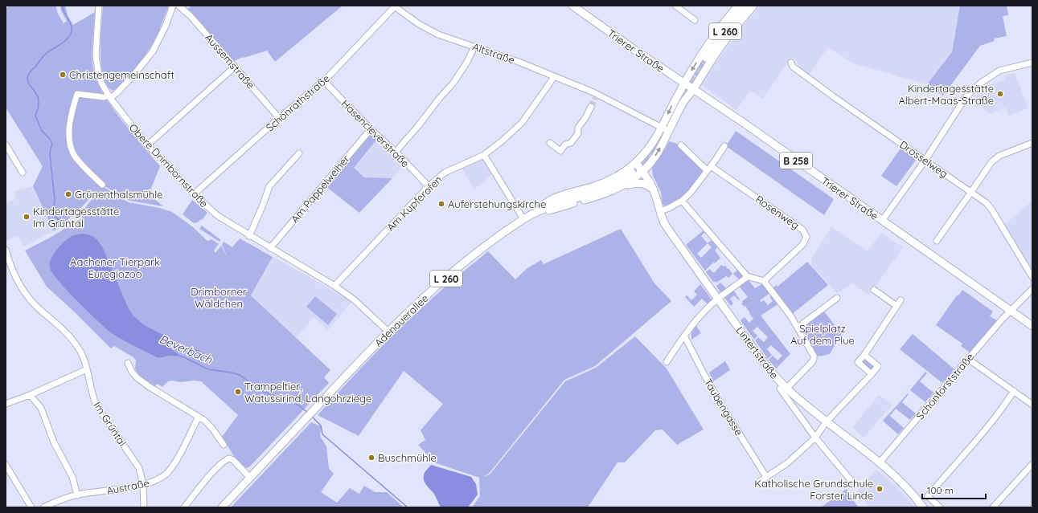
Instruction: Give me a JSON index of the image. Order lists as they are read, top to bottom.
{
  "streets": {
    "main road": [
      "L 260",
      "Trierer Straße",
      "B 258",
      "Adenauerallee",
      "Lintertstraße"
    ],
    "street": [
      "Altstraße",
      "Aussemstraße",
      "Schönrathstraße",
      "Hasencleverstraße",
      "Drosselweg",
      "Obere Drimbornstraße",
      "Am Pappelweiher",
      "Am Kupferofen",
      "Rosenweg",
      "Schönforststraße",
      "Taubengasse",
      "Im Grüntal",
      "Austraße"
    ]
  },
  "crossings": [
    ["Trierer Straße", "Schönforststraße"],
    ["Altstraße", "Schönrathstraße"],
    ["Altstraße", "Am Kupferofen"],
    ["Aussemstraße", "Schönrathstraße"],
    ["Schönrathstraße", "Hasencleverstraße"],
    ["Schönrathstraße", "Obere Drimbornstraße"],
    ["Hasencleverstraße", "Am Pappelweiher"],
    ["Hasencleverstraße", "Am Kupferofen"],
    ["Obere Drimbornstraße", "Am Pappelweiher"],
    ["Obere Drimbornstraße", "Am Kupferofen"],
    ["Obere Drimbornstraße", "Adenauerallee"],
    ["Lintertstraße", "Schönforststraße"],
    ["Im Grüntal", "Austraße"]
  ],
  "water": ["Beverbach"],
  "parks": ["Aachener Tierpark Euregiozoo", "Drimborner Wäldchen", "Spielplatz Auf dem Plue"],
  "places": [
    "Christengemeinschaft",
    "Kindertagesstätte Albert-Maas-Straße",
    "Grünenthalsmühle",
    "Auferstehungskirche",
    "Kindertagesstätte Im Grüntal",
    "Trampeltier, Watussirind, Langohrziege",
    "Buschmühle",
    "Katholische Grundschule Forster Linde"
  ],
  "scale_bar": "100 m"
}
